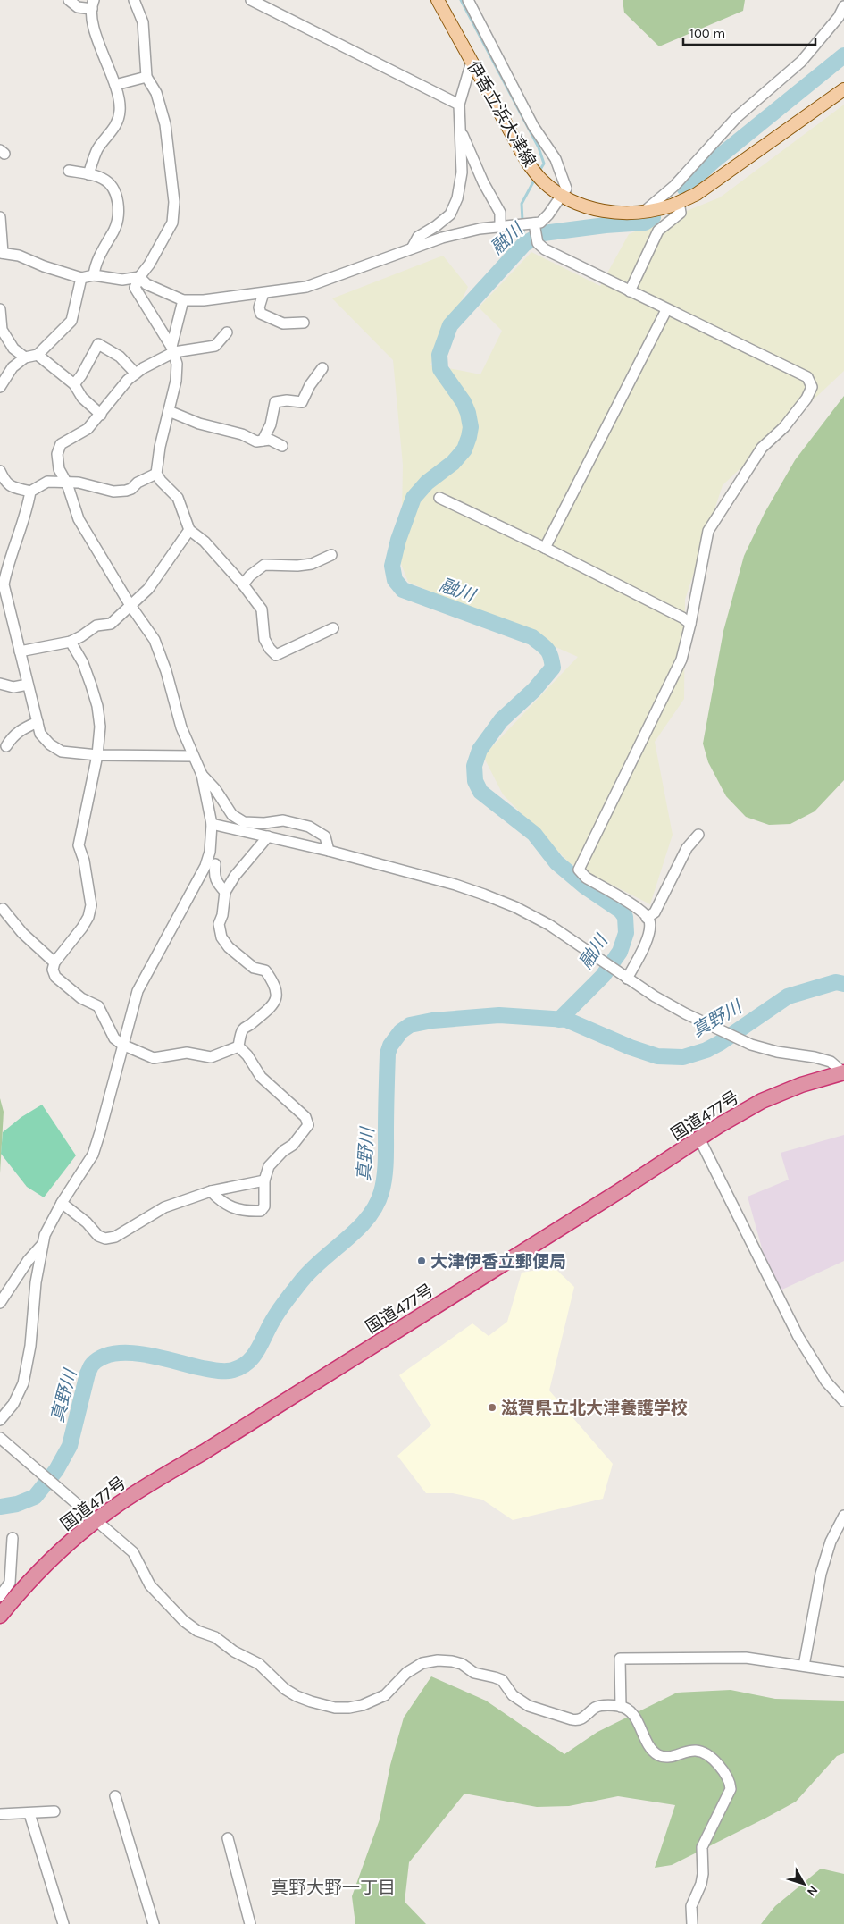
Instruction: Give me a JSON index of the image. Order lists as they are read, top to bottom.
{
  "streets": {
    "highway": ["国道477号"],
    "main road": ["伊香立浜大津線"]
  },
  "districts": ["真野大野一丁目"],
  "water": ["融川", "真野川"],
  "places": ["大津伊香立郵便局", "滋賀県立北大津養護学校"],
  "scale_bar": "100 m",
  "north": "bottom right"
}
